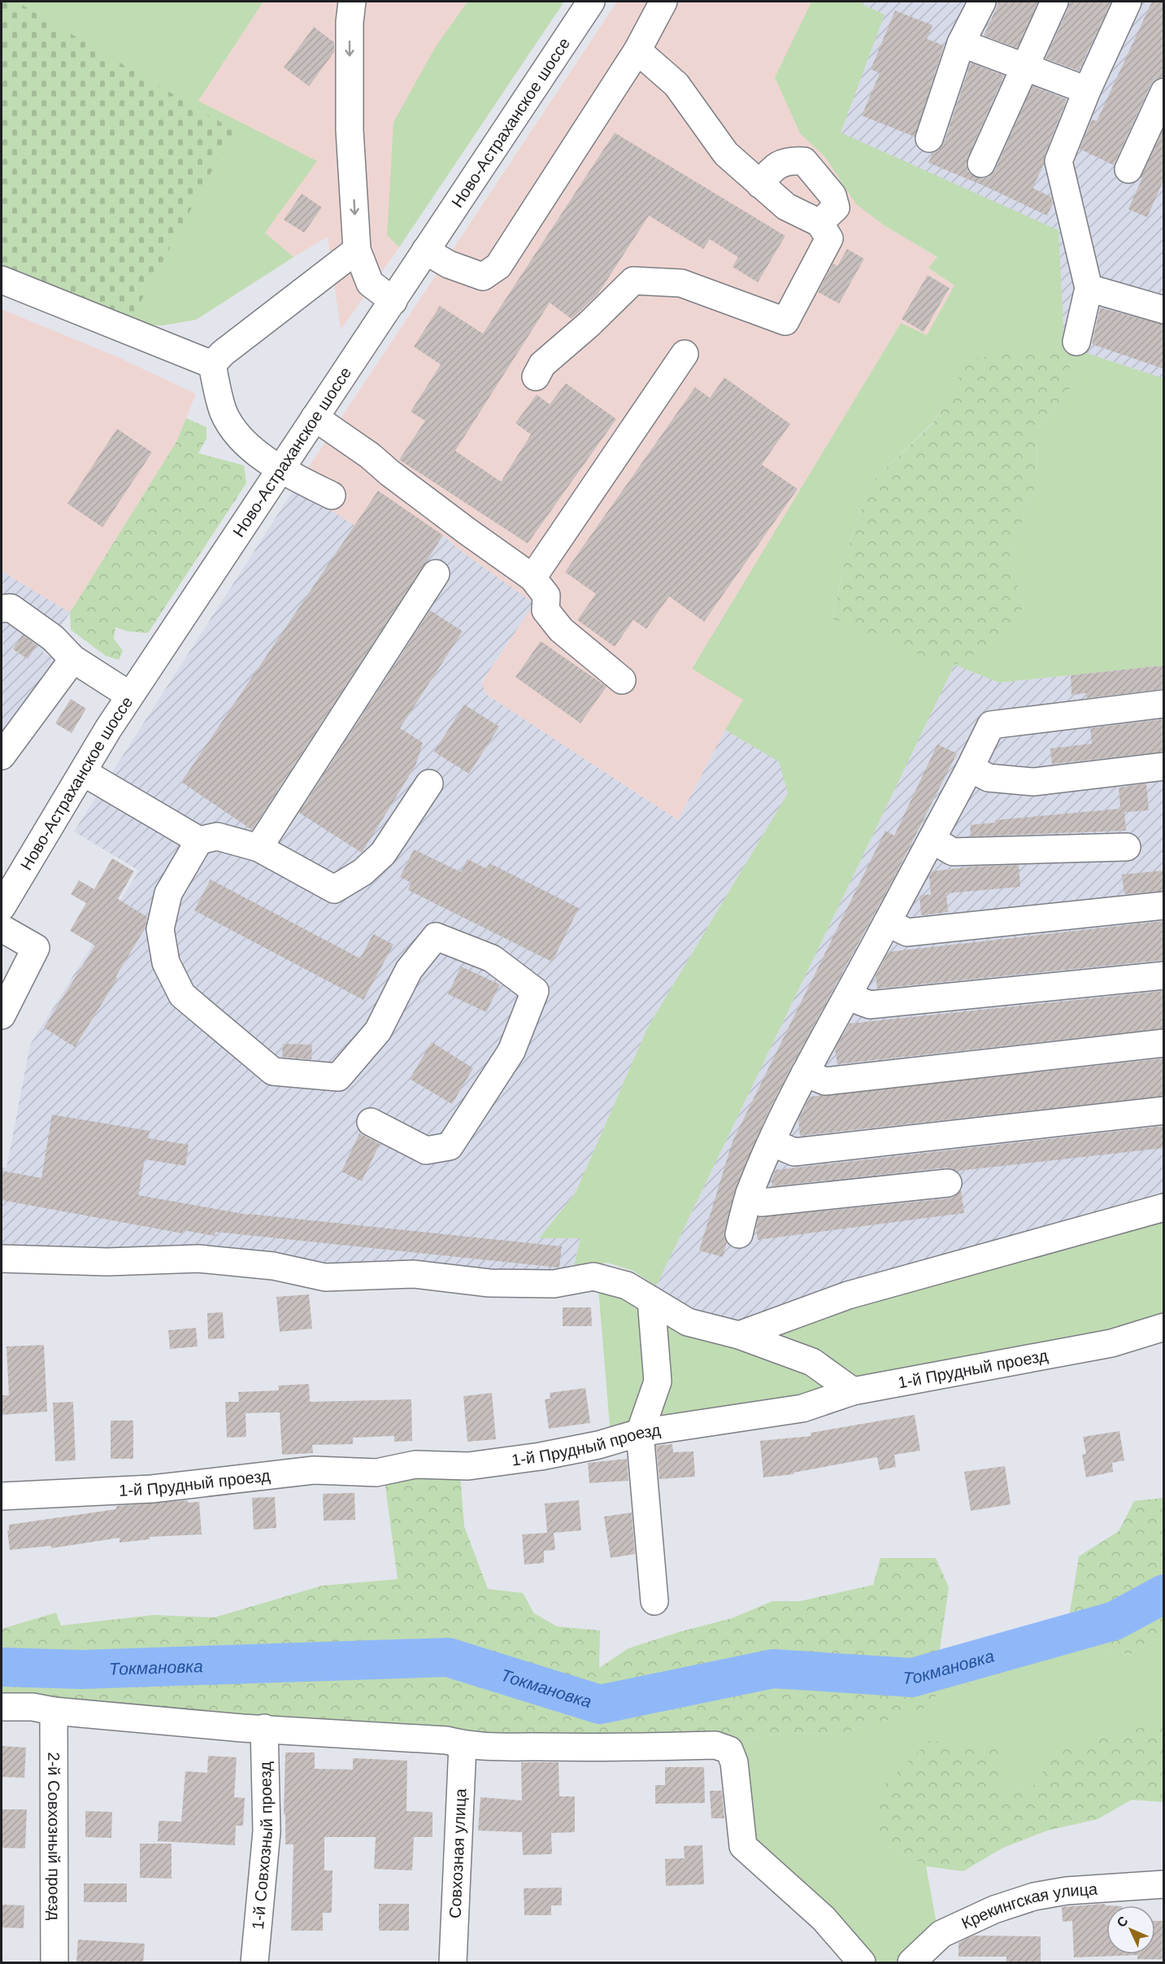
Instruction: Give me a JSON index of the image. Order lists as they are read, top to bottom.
{
  "streets": {
    "street": [
      "Ново-Астраханское шоссе",
      "1-й Прудный проезд",
      "2-й Совхозный проезд",
      "1-й Совхозный проезд",
      "Совхозная улица",
      "Крекингская улица"
    ]
  },
  "water": ["Токмановка"],
  "north": "top left"
}
